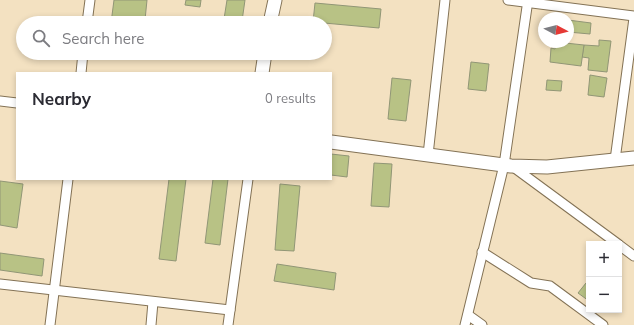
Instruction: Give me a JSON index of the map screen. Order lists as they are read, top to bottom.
{
  "north": "right",
  "page": {
    "search": "Search here",
    "heading": ["Nearby", "0 results"],
    "map_buttons": ["+", "−"]
  }
}
